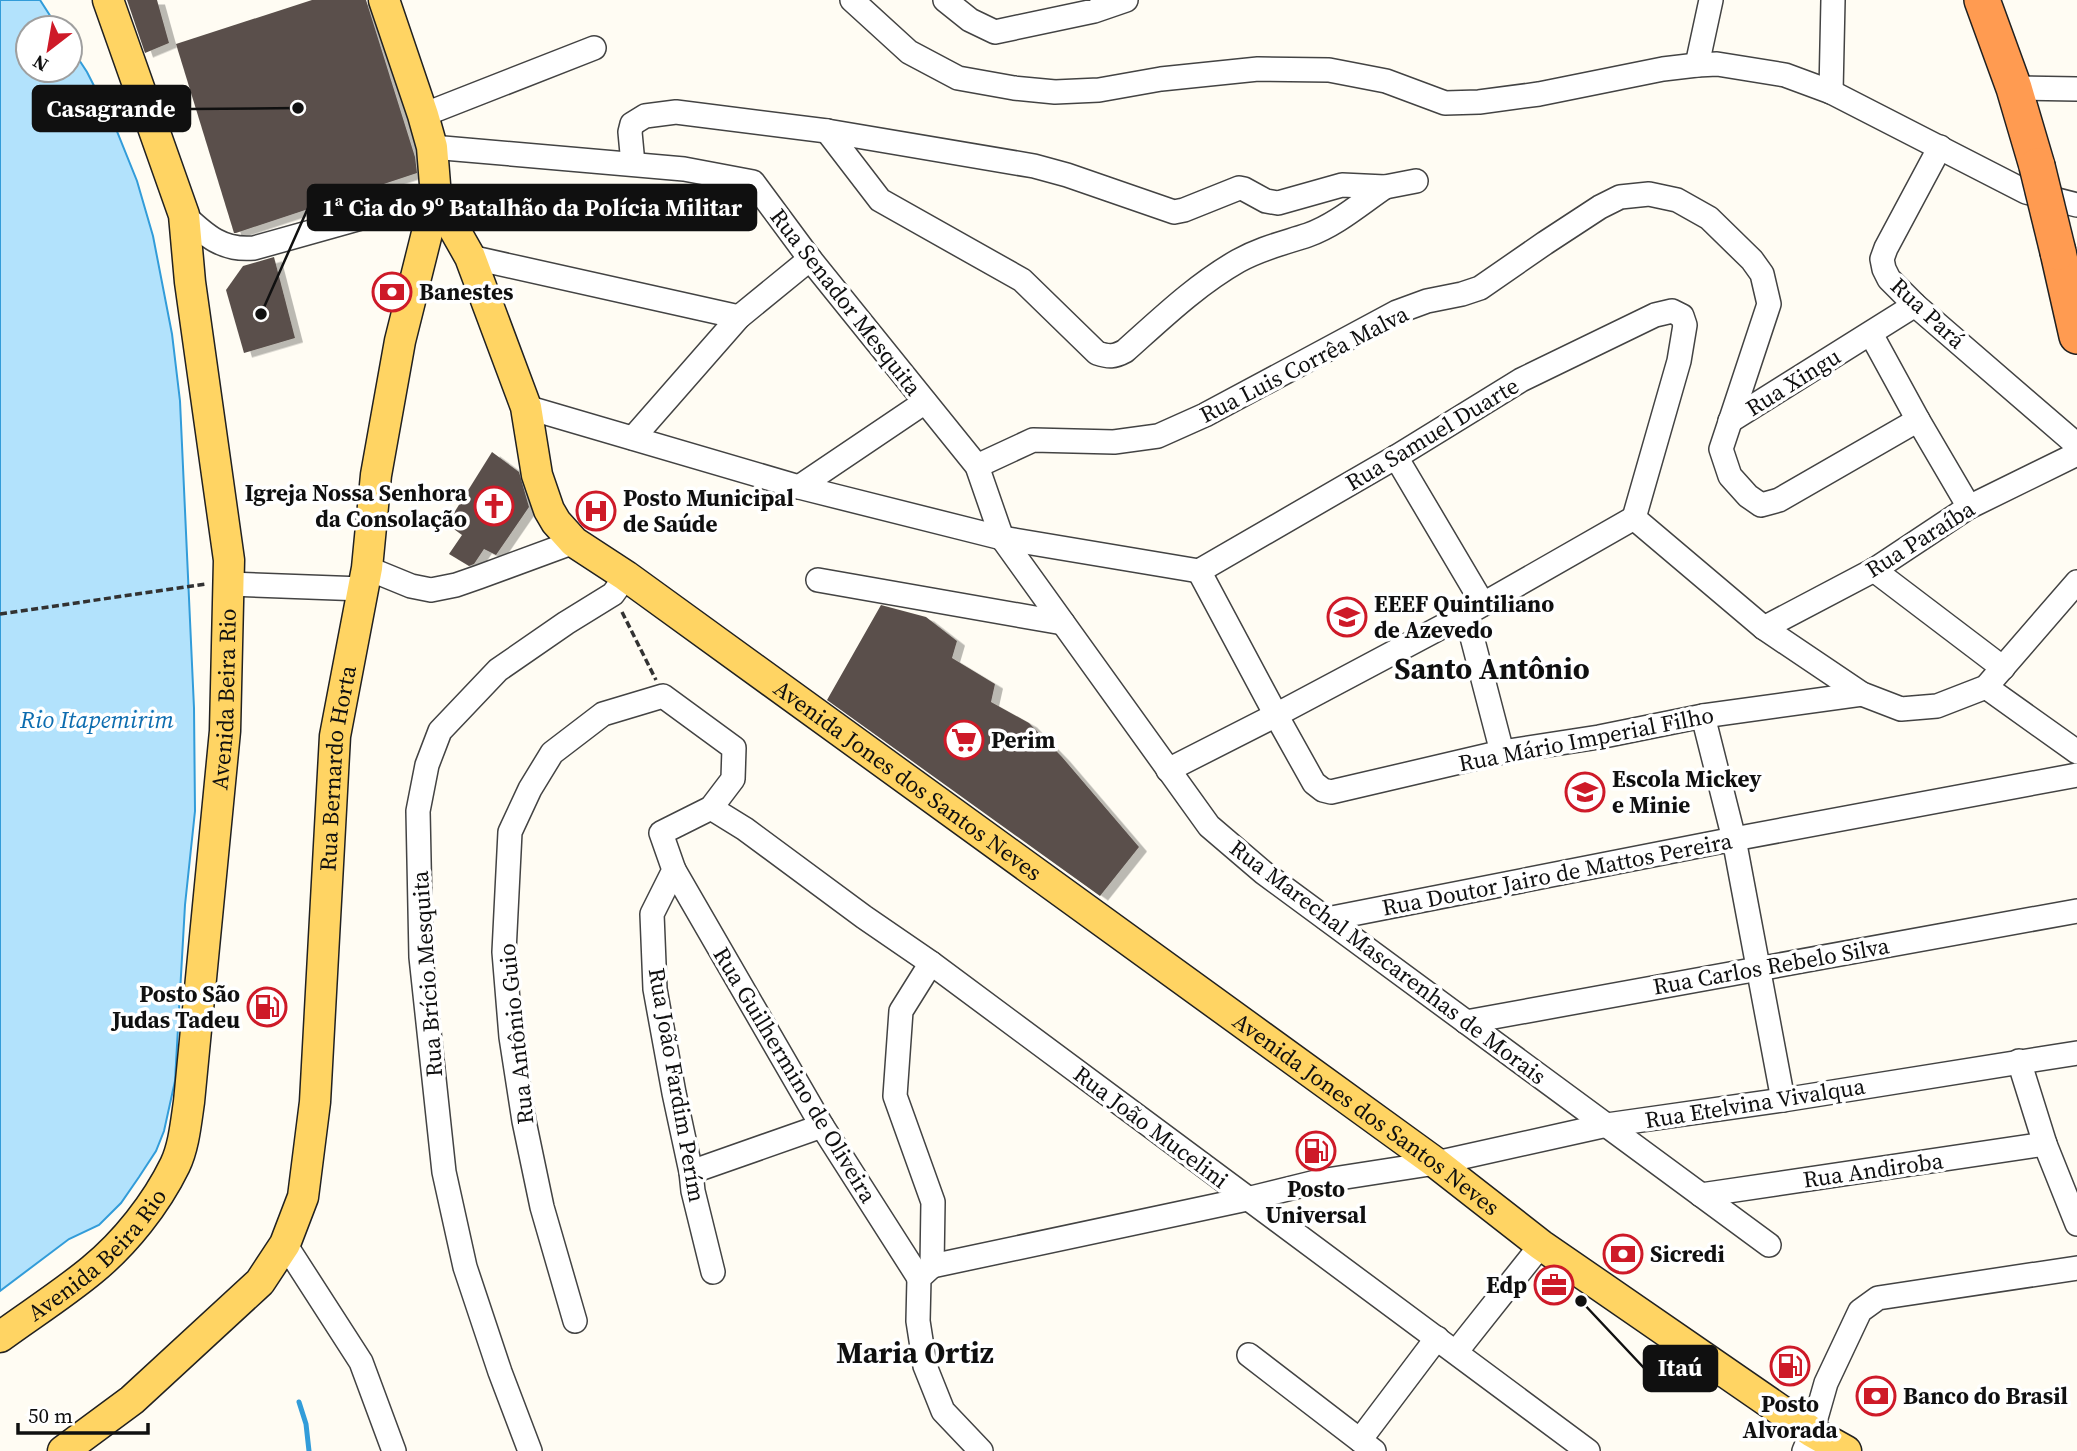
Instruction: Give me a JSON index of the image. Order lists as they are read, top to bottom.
{
  "streets": {
    "main road": ["Avenida Beira Rio", "Rua Bernardo Horta", "Avenida Jones dos Santos Neves"],
    "street": [
      "Rua Senador Mesquita",
      "Rua Pará",
      "Rua Luis Corrêa Malva",
      "Rua Xingu",
      "Rua Samuel Duarte",
      "Rua Paraíba",
      "Rua Mário Imperial Filho",
      "Rua Doutor Jairo de Mattos Pereira",
      "Rua Marechal Mascarenhas de Morais",
      "Rua Carlos Rebelo Silva",
      "Rua Brício Mesquita",
      "Rua Antônio Guio",
      "Rua Guilhermino de Oliveira",
      "Rua João Fardim Perím",
      "Rua Etelvina Vivalqua",
      "Rua João Mucelini",
      "Rua Andiroba"
    ]
  },
  "crossings": [
    ["Rua Senador Mesquita", "Rua Luis Corrêa Malva"],
    ["Rua Senador Mesquita", "Rua Bernardo Horta"],
    ["Rua Senador Mesquita", "Rua Marechal Mascarenhas de Morais"],
    ["Rua Pará", "Rua Xingu"],
    ["Rua Luis Corrêa Malva", "Rua Xingu"],
    ["Rua Bernardo Horta", "Avenida Jones dos Santos Neves"],
    ["Avenida Jones dos Santos Neves", "Rua Brício Mesquita"],
    ["Avenida Jones dos Santos Neves", "Rua Etelvina Vivalqua"],
    ["Rua Doutor Jairo de Mattos Pereira", "Rua Marechal Mascarenhas de Morais"],
    ["Rua Marechal Mascarenhas de Morais", "Rua Carlos Rebelo Silva"],
    ["Rua Marechal Mascarenhas de Morais", "Rua Etelvina Vivalqua"],
    ["Rua Marechal Mascarenhas de Morais", "Rua Andiroba"],
    ["Rua Guilhermino de Oliveira", "Rua João Fardim Perím"],
    ["Rua Guilhermino de Oliveira", "Rua Etelvina Vivalqua"],
    ["Rua Etelvina Vivalqua", "Rua João Mucelini"]
  ],
  "districts": ["Santo Antônio", "Maria Ortiz"],
  "water": ["Rio Itapemirim"],
  "places": {
    "other": ["Casagrande", "1ª Cia do 9º Batalhão da Polícia Militar", "Itaú"],
    "bank": ["Banestes", "Sicredi", "Banco do Brasil"],
    "church": ["Igreja Nossa Senhora da Consolação"],
    "hospital": ["Posto Municipal de Saúde"],
    "school or university": ["EEEF Quintiliano de Azevedo", "Escola Mickey e Minie"],
    "supermarket": ["Perim"],
    "fuel station": ["Posto São Judas Tadeu", "Posto Universal", "Posto Alvorada"],
    "office": ["Edp"]
  },
  "scale_bar": "50 m",
  "north": "bottom left"
}
